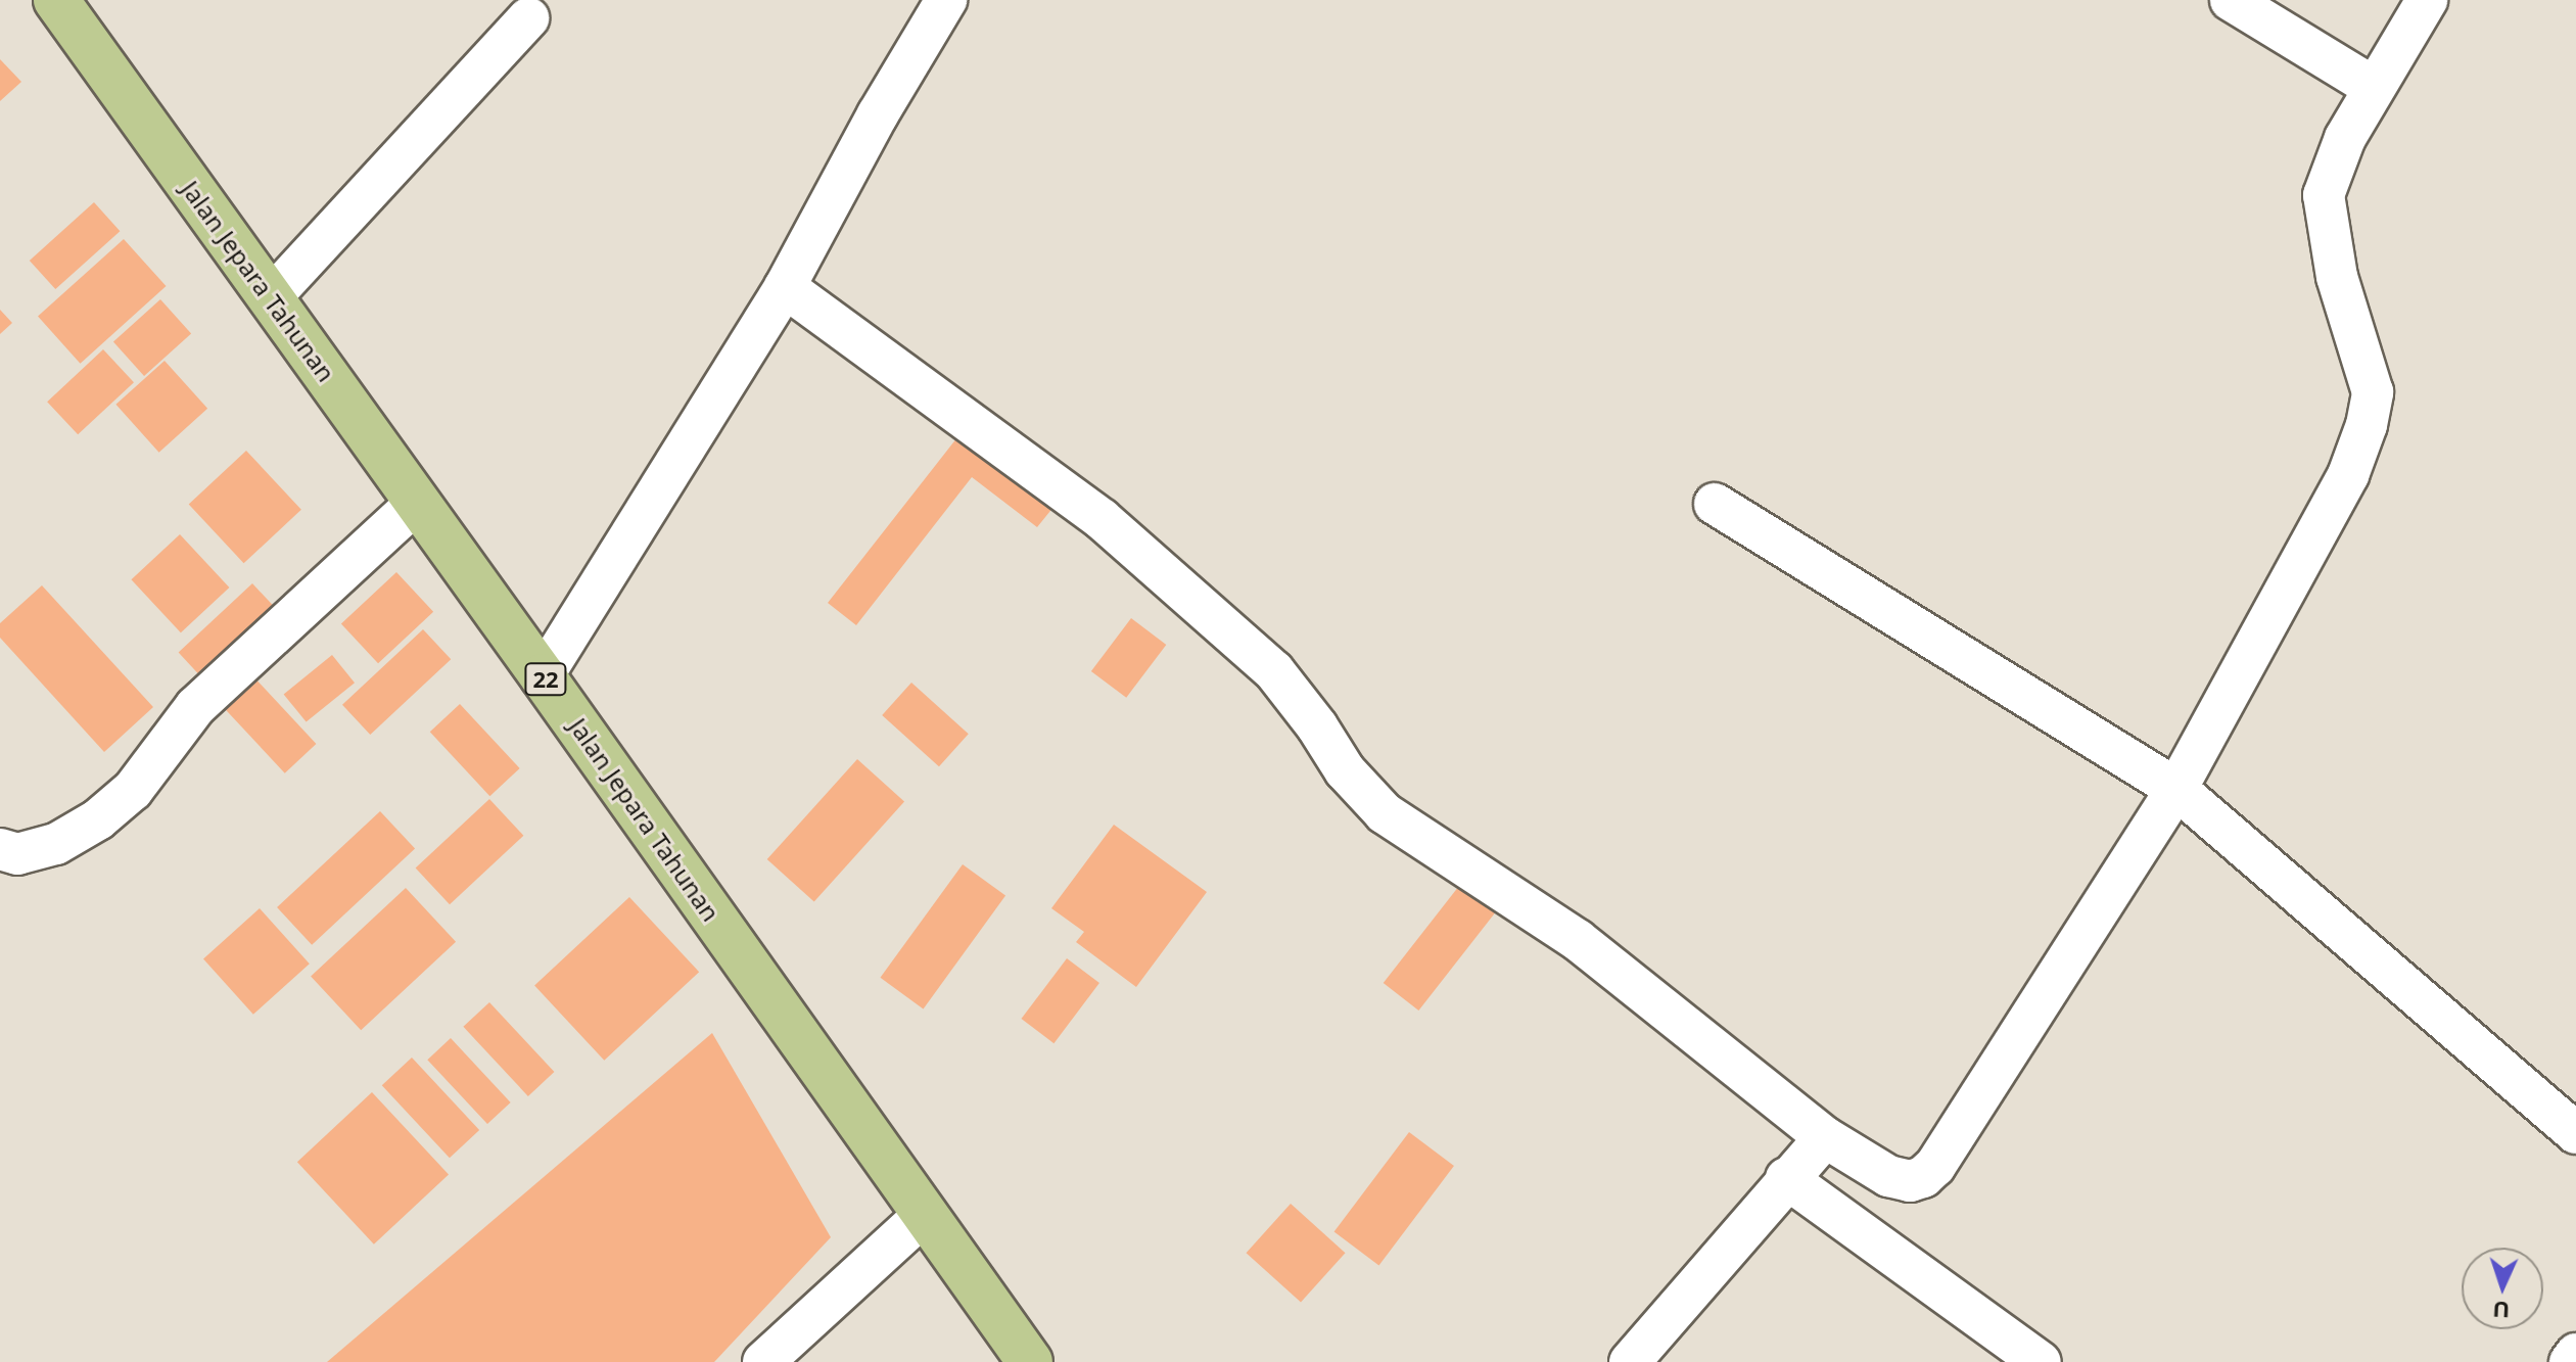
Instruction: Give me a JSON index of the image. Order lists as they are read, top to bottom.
{
  "streets": {
    "highway": ["Jalan Jepara Tahunan", "22"]
  },
  "north": "bottom"
}
